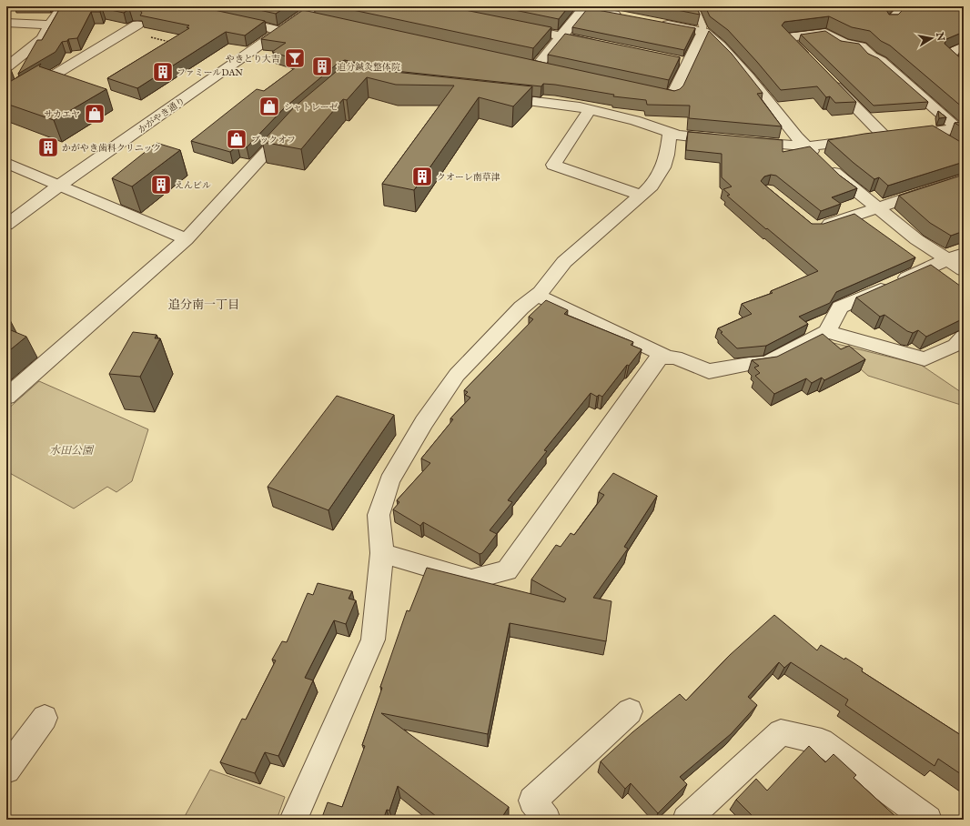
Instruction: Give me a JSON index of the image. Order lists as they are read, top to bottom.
{
  "streets": {
    "street": ["かがやき通り"]
  },
  "districts": ["追分南一丁目"],
  "parks": ["水田公園"],
  "places": {
    "bar": ["やきとり大吉"],
    "building": [
      "追分鍼灸整体院",
      "ファミールDAN",
      "かがやき歯科クリニック",
      "クオーレ南草津",
      "えんビル"
    ],
    "shop": ["シャトレーゼ", "サカエヤ", "ブックオフ"]
  },
  "north": "right"
}
